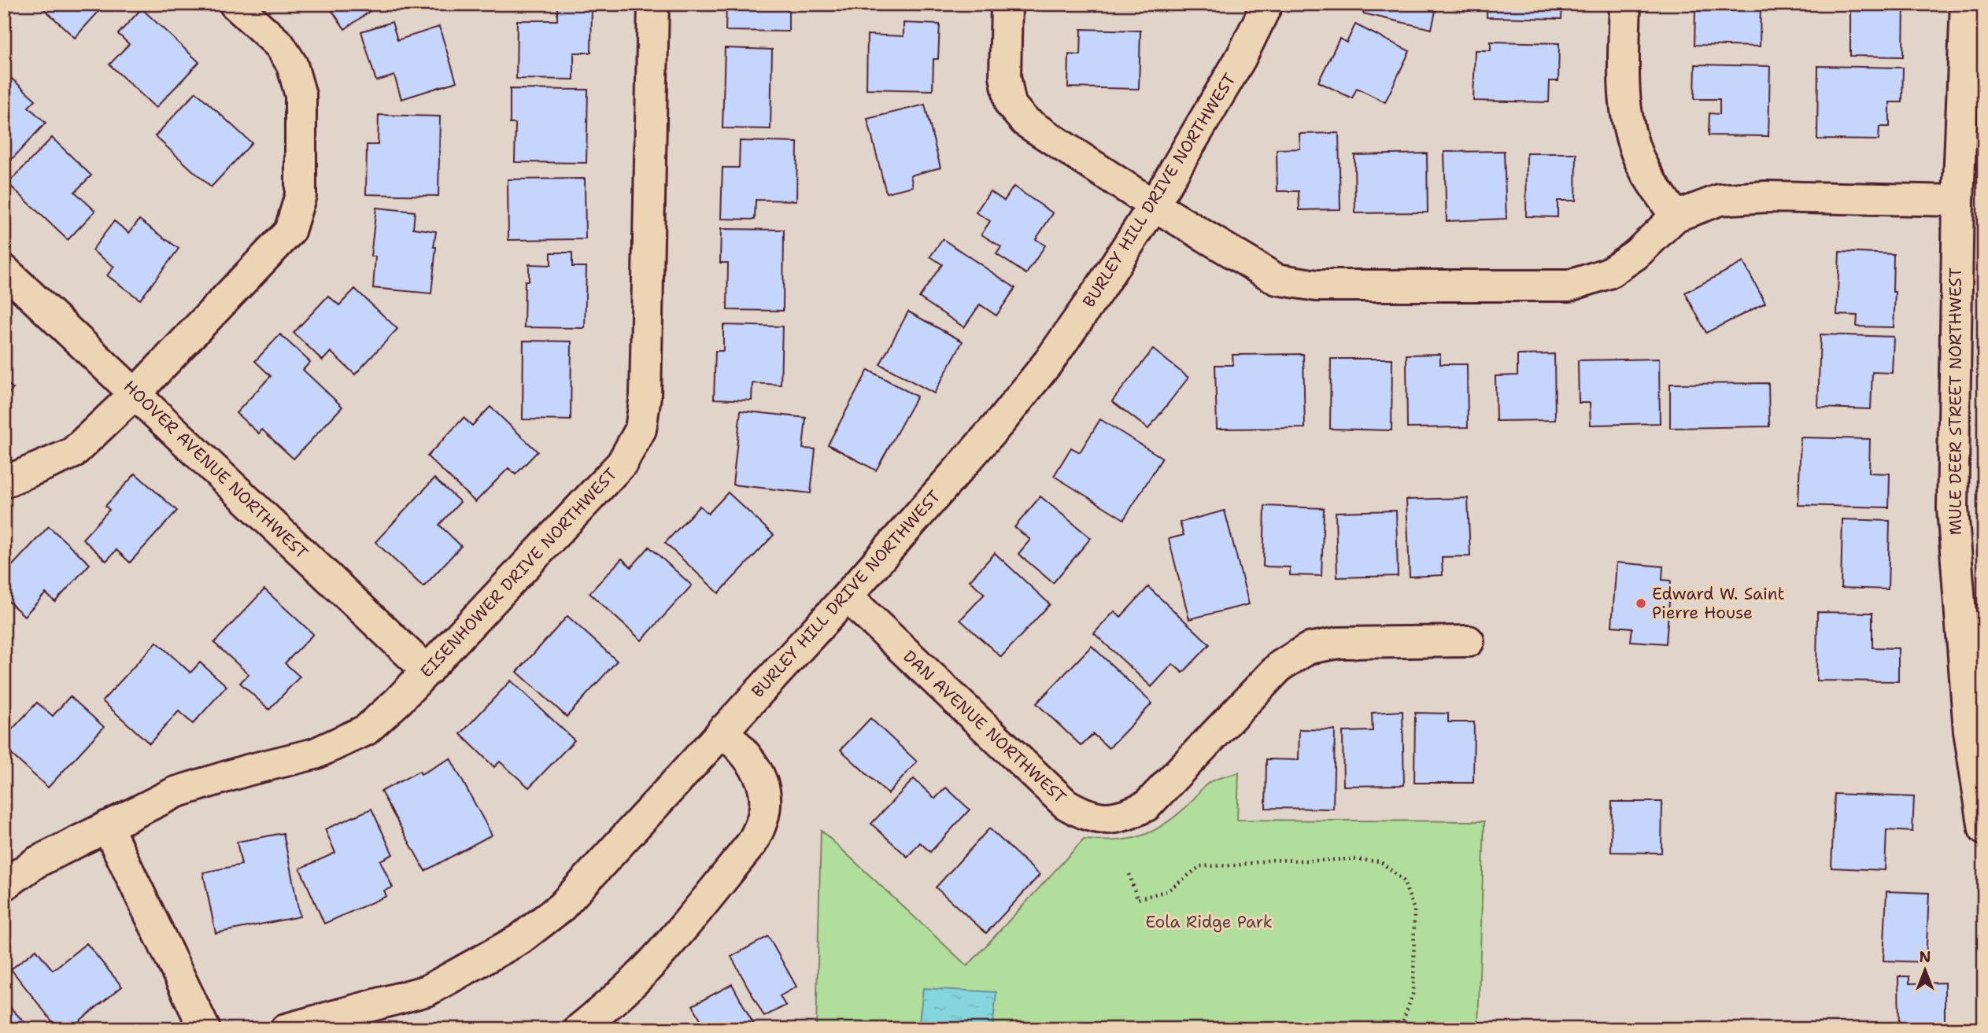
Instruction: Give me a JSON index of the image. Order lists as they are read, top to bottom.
{
  "streets": {
    "street": [
      "BURLEY HILL DRIVE NORTHWEST",
      "MULE DEER STREET NORTHWEST",
      "HOOVER AVENUE NORTHWEST",
      "EISENHOWER DRIVE NORTHWEST",
      "DAN AVENUE NORTHWEST"
    ]
  },
  "crossings": [
    ["BURLEY HILL DRIVE NORTHWEST", "DAN AVENUE NORTHWEST"],
    ["HOOVER AVENUE NORTHWEST", "EISENHOWER DRIVE NORTHWEST"]
  ],
  "parks": ["Eola Ridge Park"],
  "places": ["Edward W. Saint Pierre House"],
  "north": "top"
}
